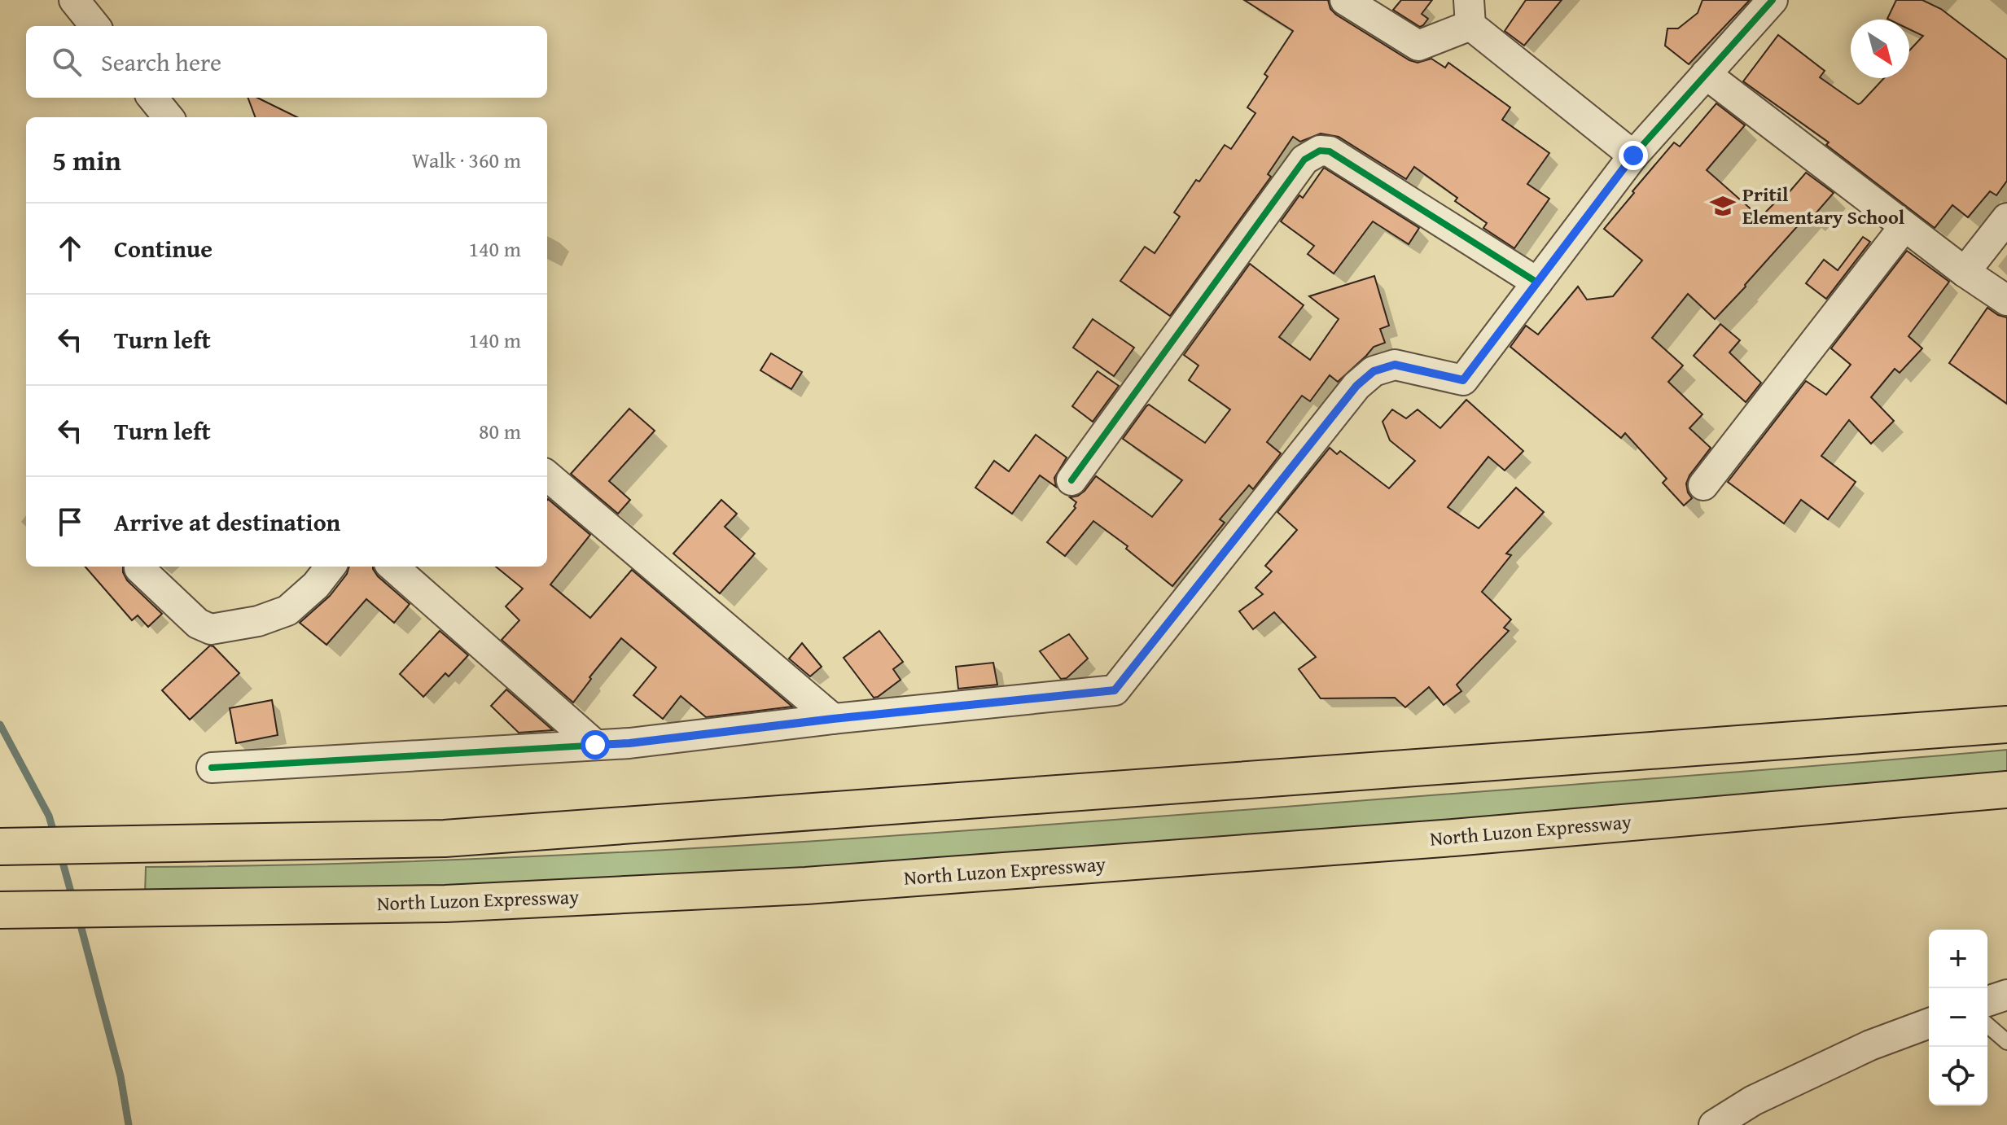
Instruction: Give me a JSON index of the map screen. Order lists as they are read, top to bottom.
{
  "streets": {
    "highway": ["North Luzon Expressway"]
  },
  "places": {
    "school or university": ["Pritil Elementary School"]
  },
  "north": "bottom right",
  "page": {
    "search": "Search here",
    "heading": ["5 min", "Walk · 360 m"],
    "list": [
      ["Continue", "140 m"],
      ["Turn left", "140 m"],
      ["Turn left", "80 m"],
      "Arrive at destination"
    ],
    "map_buttons": ["+", "−"]
  }
}
